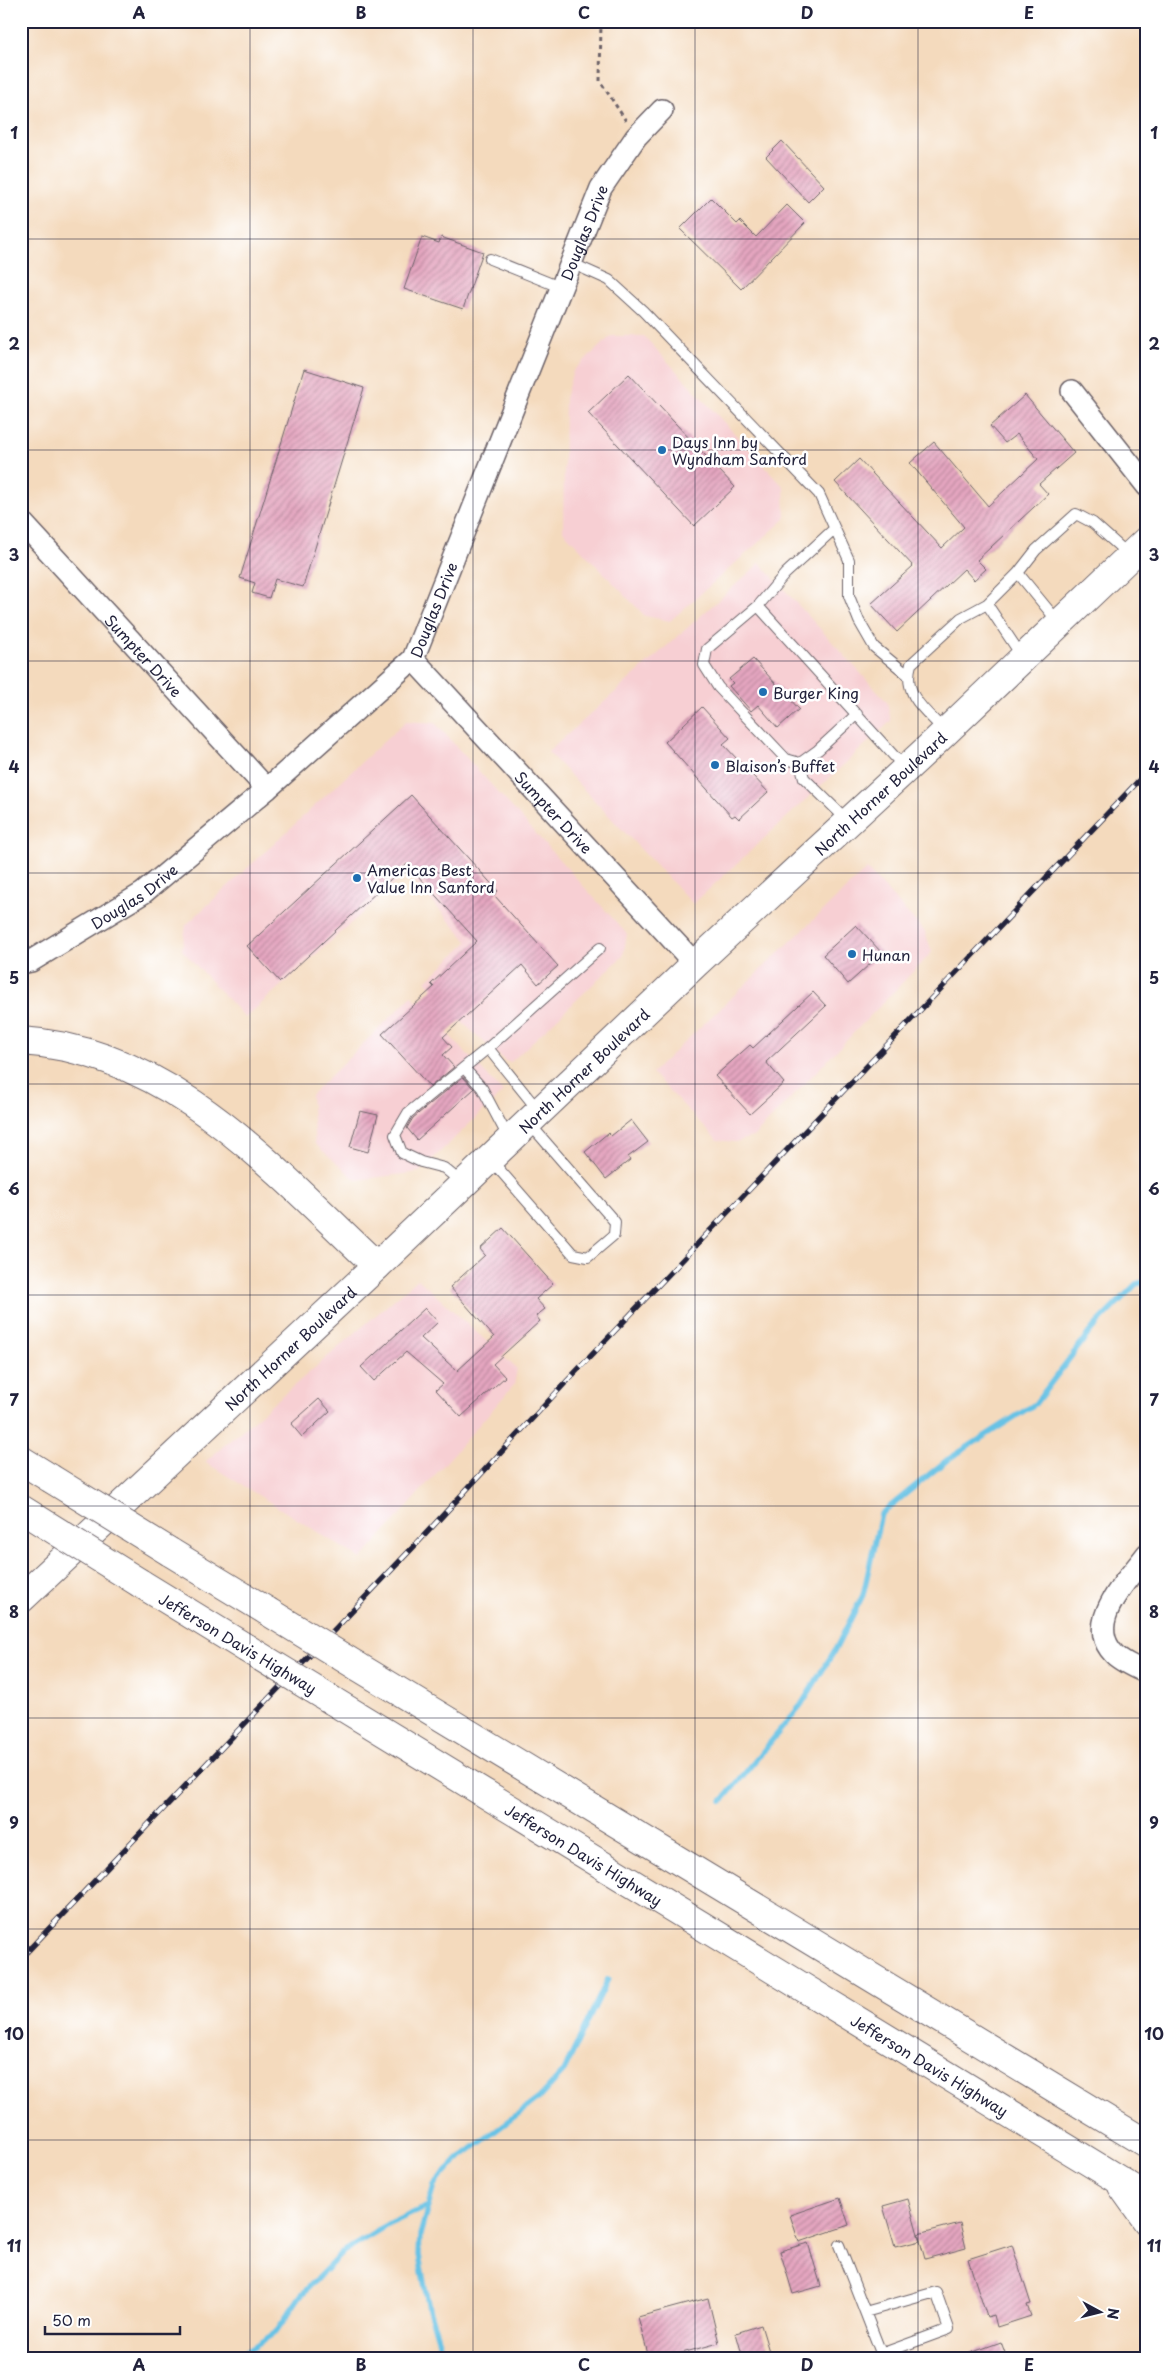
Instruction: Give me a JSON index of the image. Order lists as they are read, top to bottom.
{
  "streets": {
    "main road": ["North Horner Boulevard", "Jefferson Davis Highway"],
    "street": ["Douglas Drive", "Sumpter Drive"]
  },
  "crossings": [
    ["Douglas Drive", "Sumpter Drive"],
    ["Sumpter Drive", "North Horner Boulevard"]
  ],
  "places": [
    "Days Inn by Wyndham Sanford",
    "Burger King",
    "Blaison’s Buffet",
    "Americas Best Value Inn Sanford",
    "Hunan"
  ],
  "scale_bar": "50 m",
  "north": "right",
  "grid": {
    "columns": [
      "A",
      "B",
      "C",
      "D",
      "E"
    ],
    "rows": [
      "1",
      "2",
      "3",
      "4",
      "5",
      "6",
      "7",
      "8",
      "9",
      "10",
      "11"
    ]
  }
}
